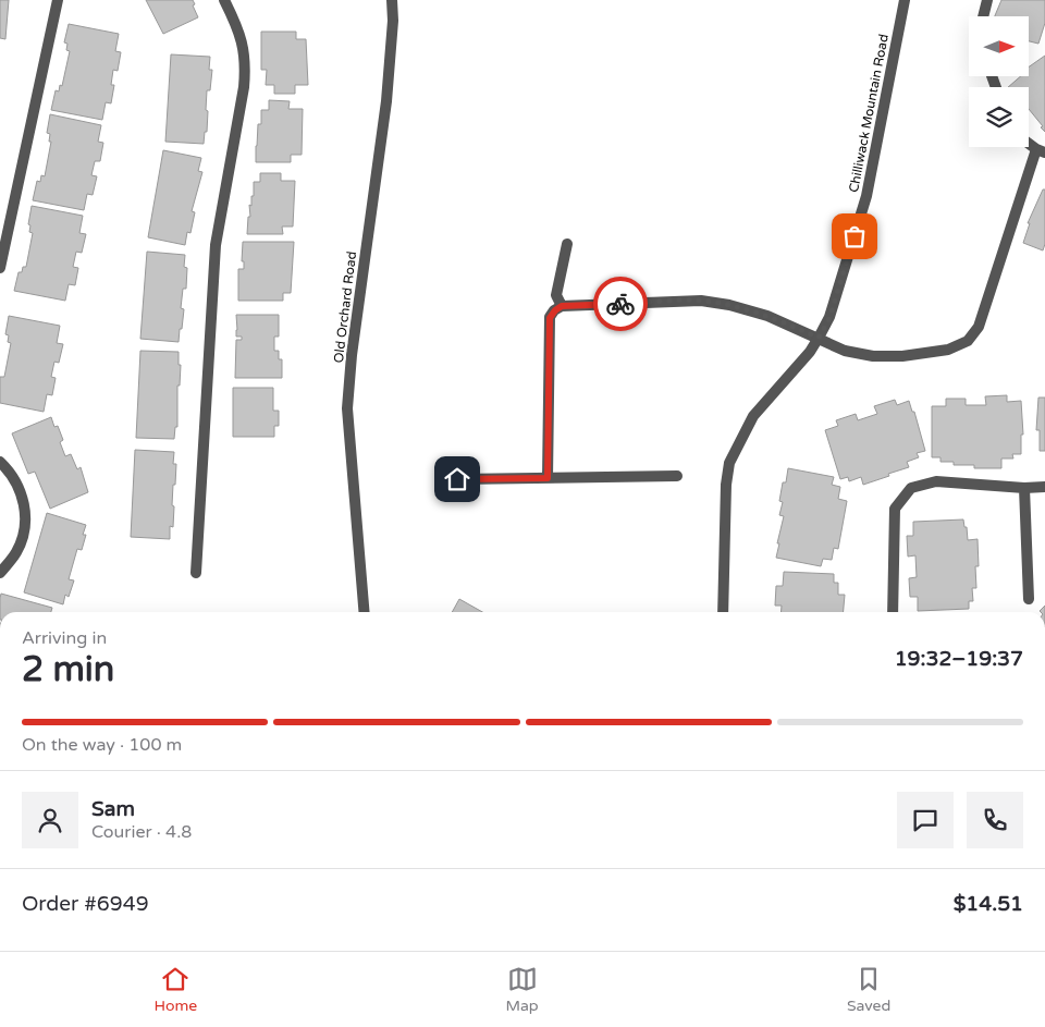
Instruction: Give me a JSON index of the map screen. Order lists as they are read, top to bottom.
{
  "streets": {
    "street": ["Chilliwack Mountain Road", "Old Orchard Road"]
  },
  "north": "right",
  "page": {
    "heading": ["2 min", "Arriving in", "19:32–19:37"],
    "panel": [
      "Sam",
      "Courier · 4.8",
      "Order #6949",
      "$14.51"
    ],
    "bar": "On the way · 100 m",
    "tabs": ["Home", "Map", "Saved"]
  }
}
